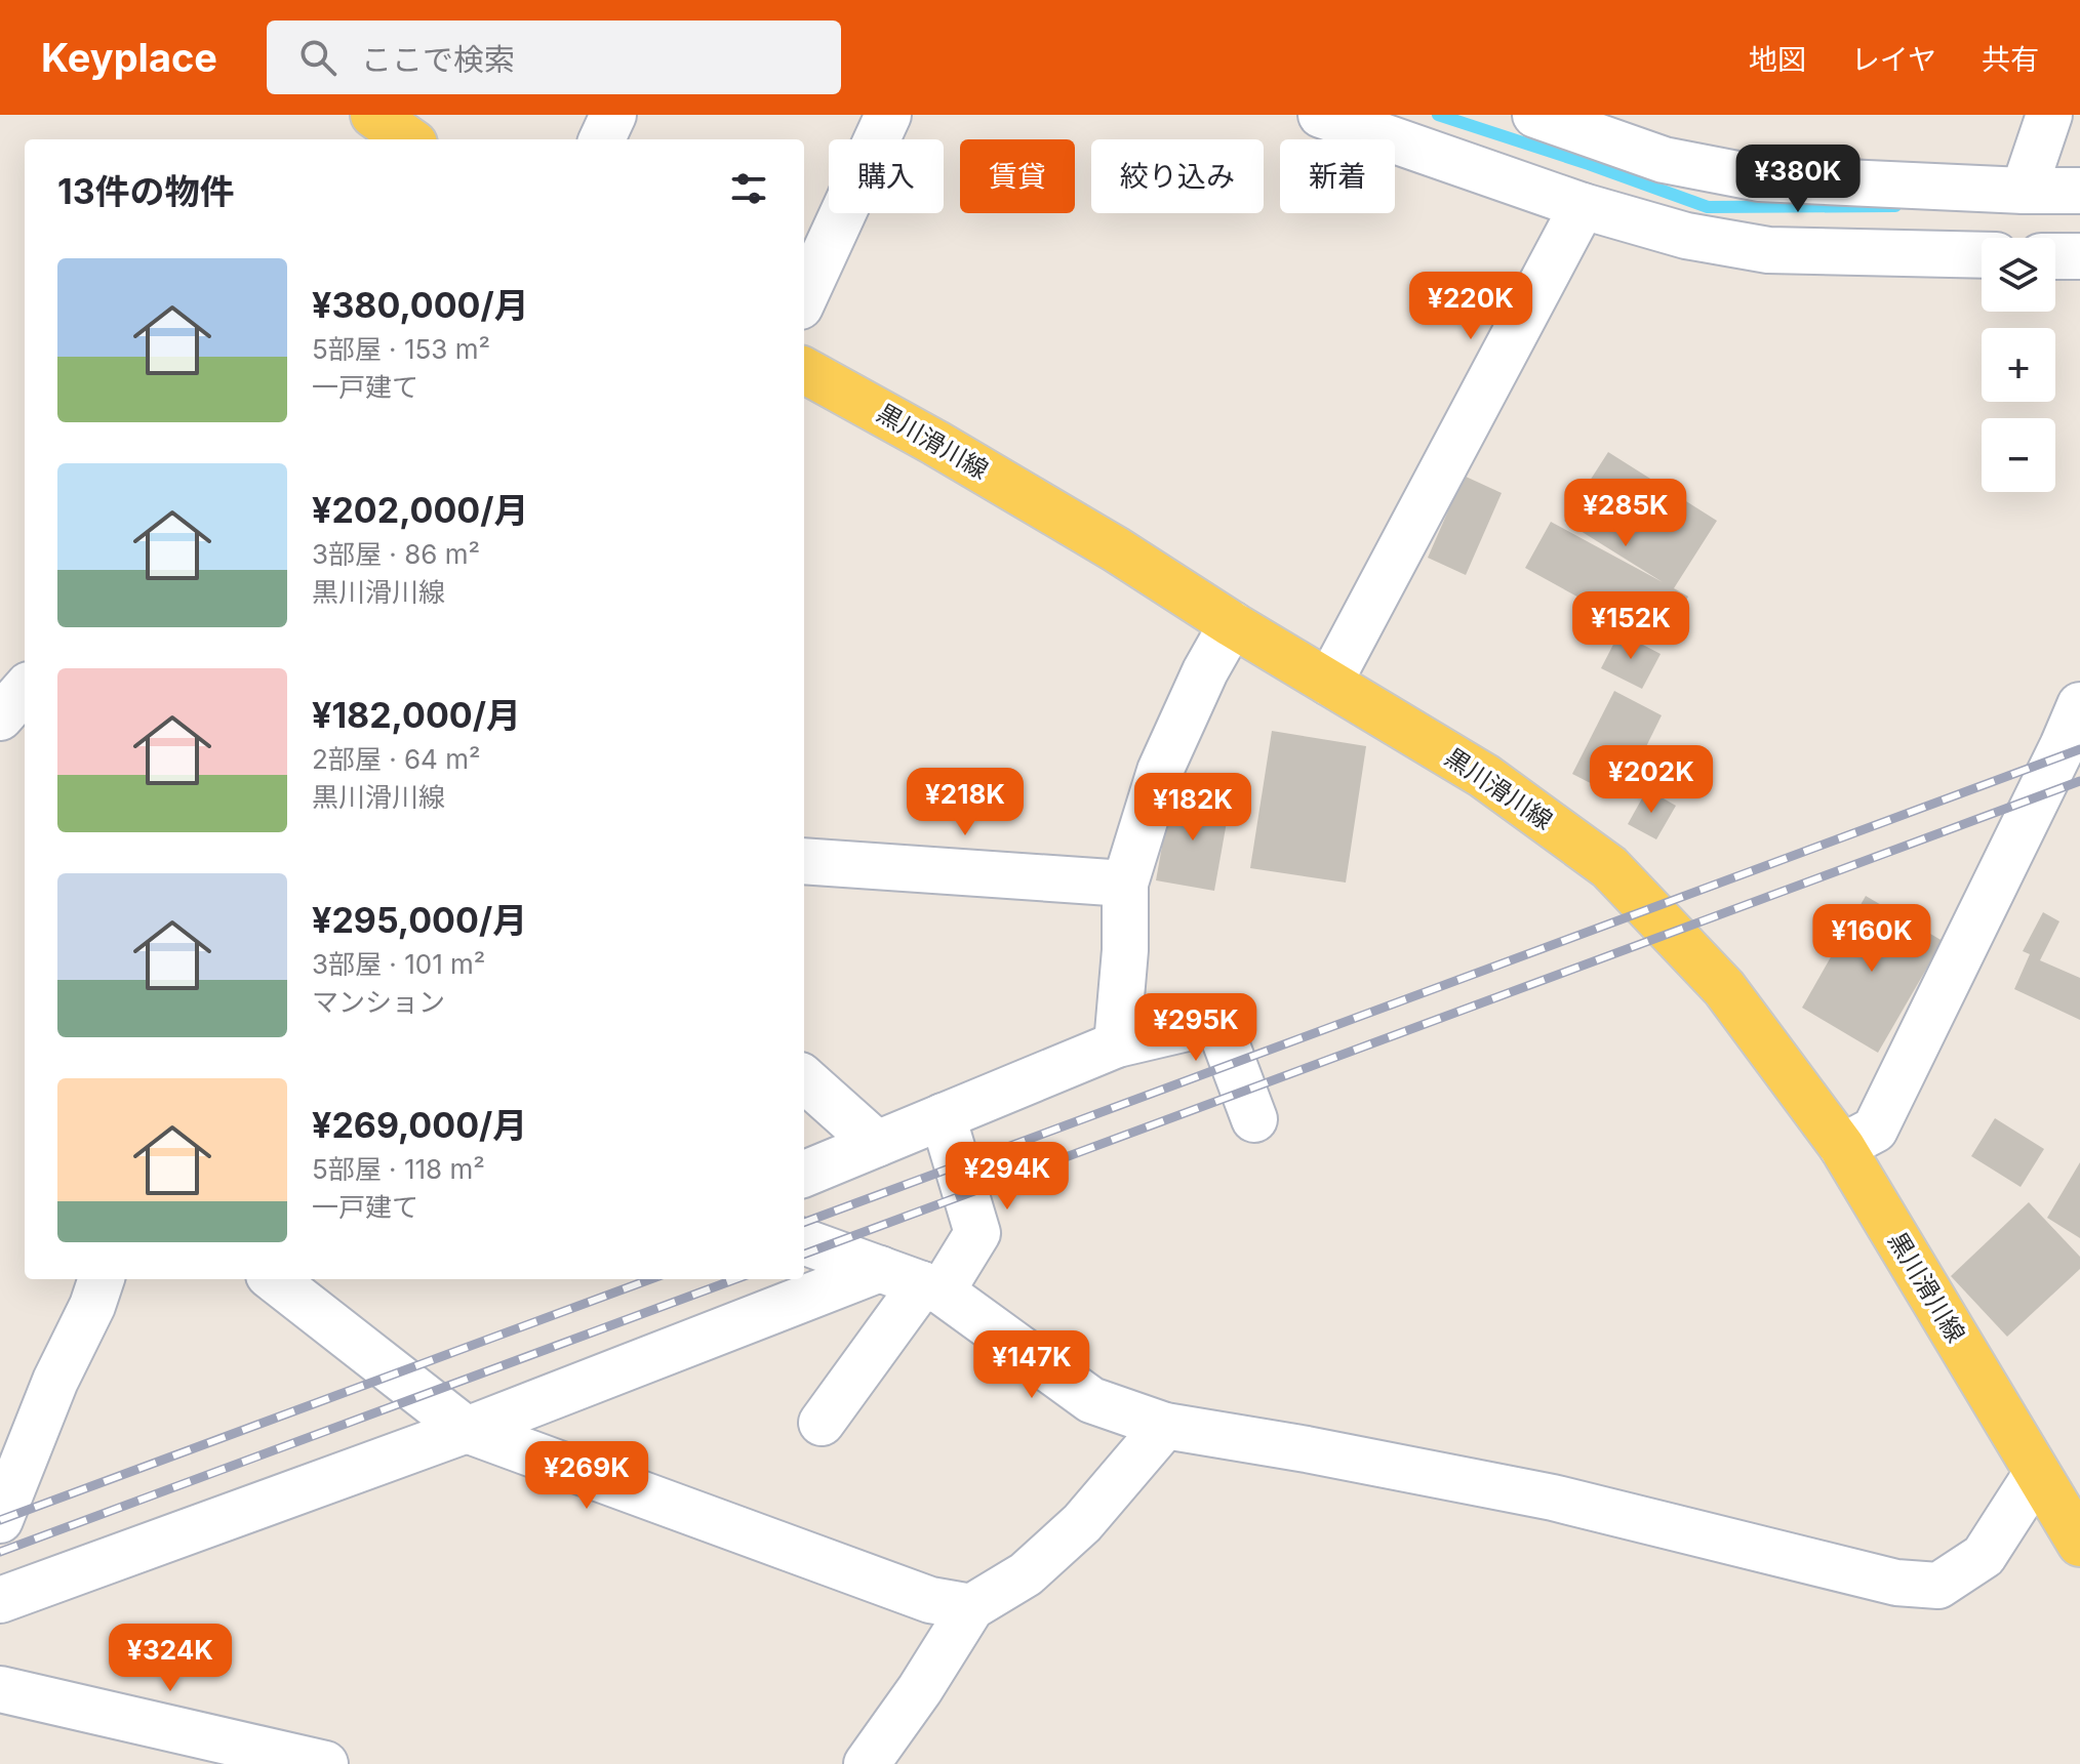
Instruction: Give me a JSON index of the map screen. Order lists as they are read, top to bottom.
{
  "streets": {
    "main road": ["黒川滑川線"]
  },
  "page": {
    "header": "Keyplace",
    "search": "ここで検索",
    "nav": ["地図", "レイヤ", "共有"],
    "chip": [
      "購入",
      "賃貸",
      "絞り込み",
      "新着"
    ],
    "heading": "13件の物件",
    "price": [
      "¥380K",
      "¥220K",
      "¥285K",
      "¥152K",
      "¥202K",
      "¥218K",
      "¥182K",
      "¥160K",
      "¥295K",
      "¥294K",
      "¥147K",
      "¥269K",
      "¥324K"
    ],
    "map_buttons": ["+", "−"],
    "list": [
      {
        "name": "¥380,000/月",
        "note": "5部屋 · 153 m² · 一戸建て"
      },
      {
        "name": "¥202,000/月",
        "note": "3部屋 · 86 m² · 黒川滑川線"
      },
      {
        "name": "¥182,000/月",
        "note": "2部屋 · 64 m² · 黒川滑川線"
      },
      {
        "name": "¥295,000/月",
        "note": "3部屋 · 101 m² · マンション"
      },
      {
        "name": "¥269,000/月",
        "note": "5部屋 · 118 m² · 一戸建て"
      }
    ]
  }
}
